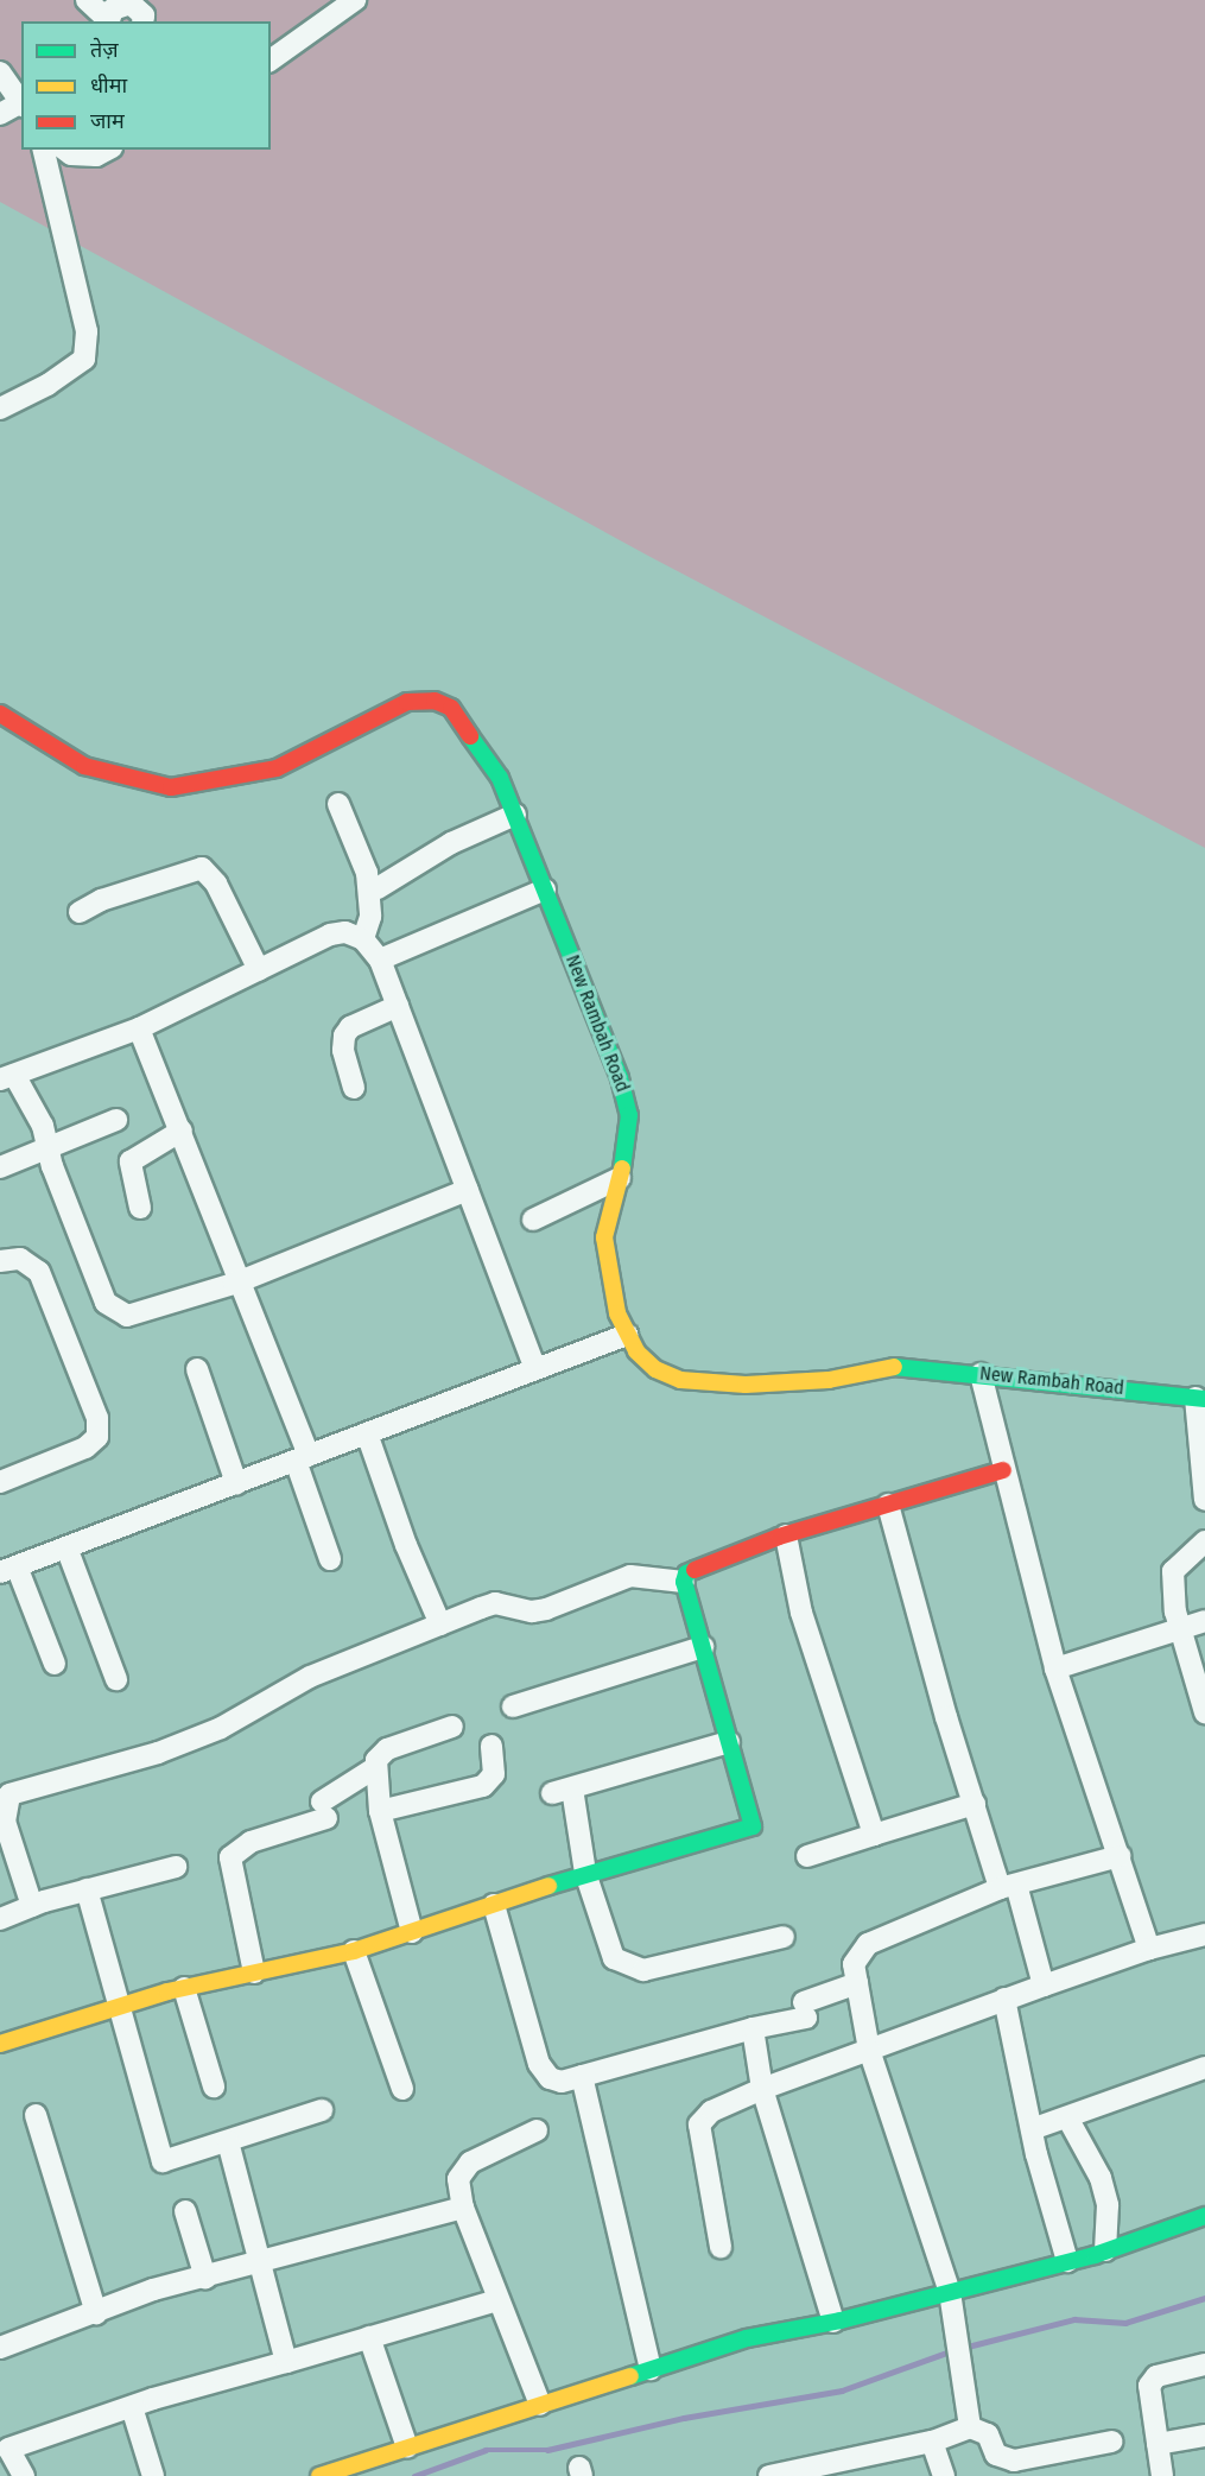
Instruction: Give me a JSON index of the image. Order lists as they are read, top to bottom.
{
  "streets": {
    "street": ["New Rambah Road"]
  },
  "legend": ["तेज़", "धीमा", "जाम"]
}
